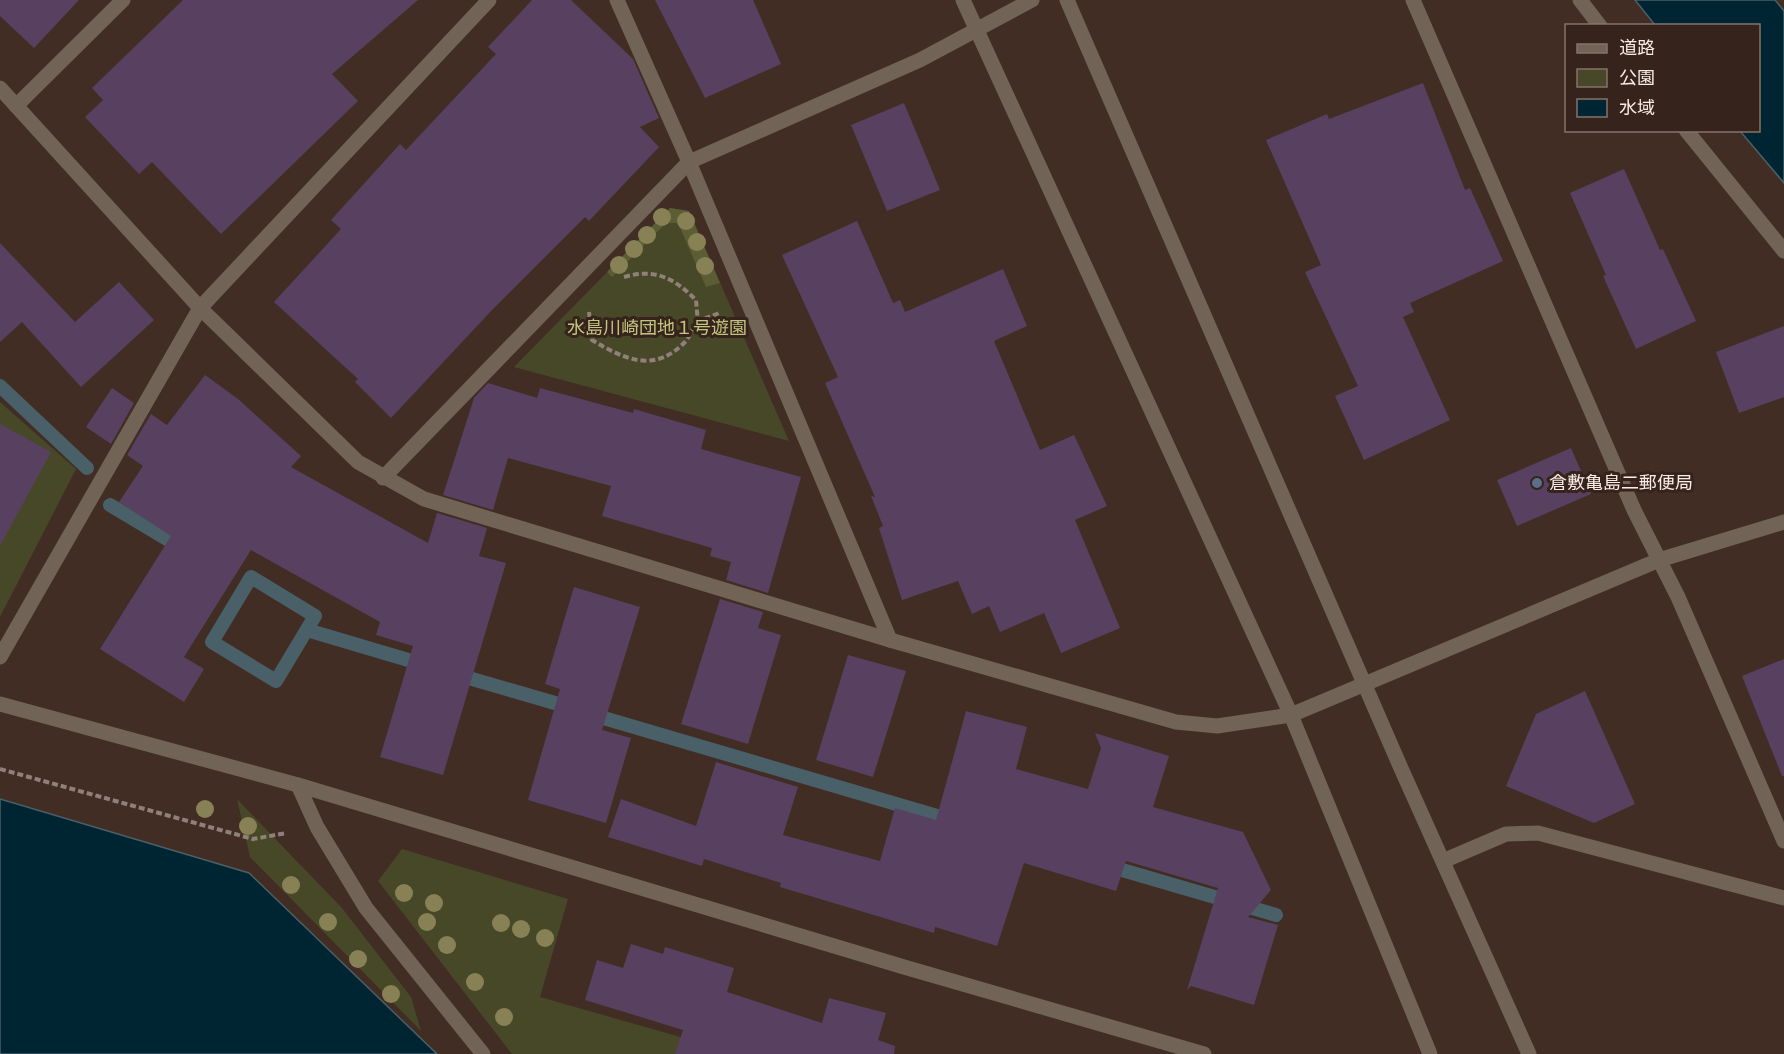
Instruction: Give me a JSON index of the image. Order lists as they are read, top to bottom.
{
  "parks": ["水島川崎団地１号遊園"],
  "places": ["倉敷亀島二郵便局"],
  "legend": ["道路", "公園", "水域"]
}
